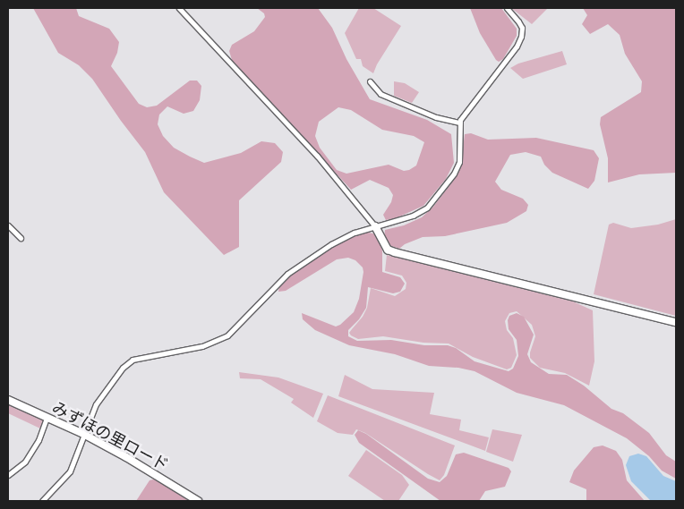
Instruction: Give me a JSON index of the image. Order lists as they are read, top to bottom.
{
  "streets": {
    "street": ["みずほの里ロード"]
  }
}
